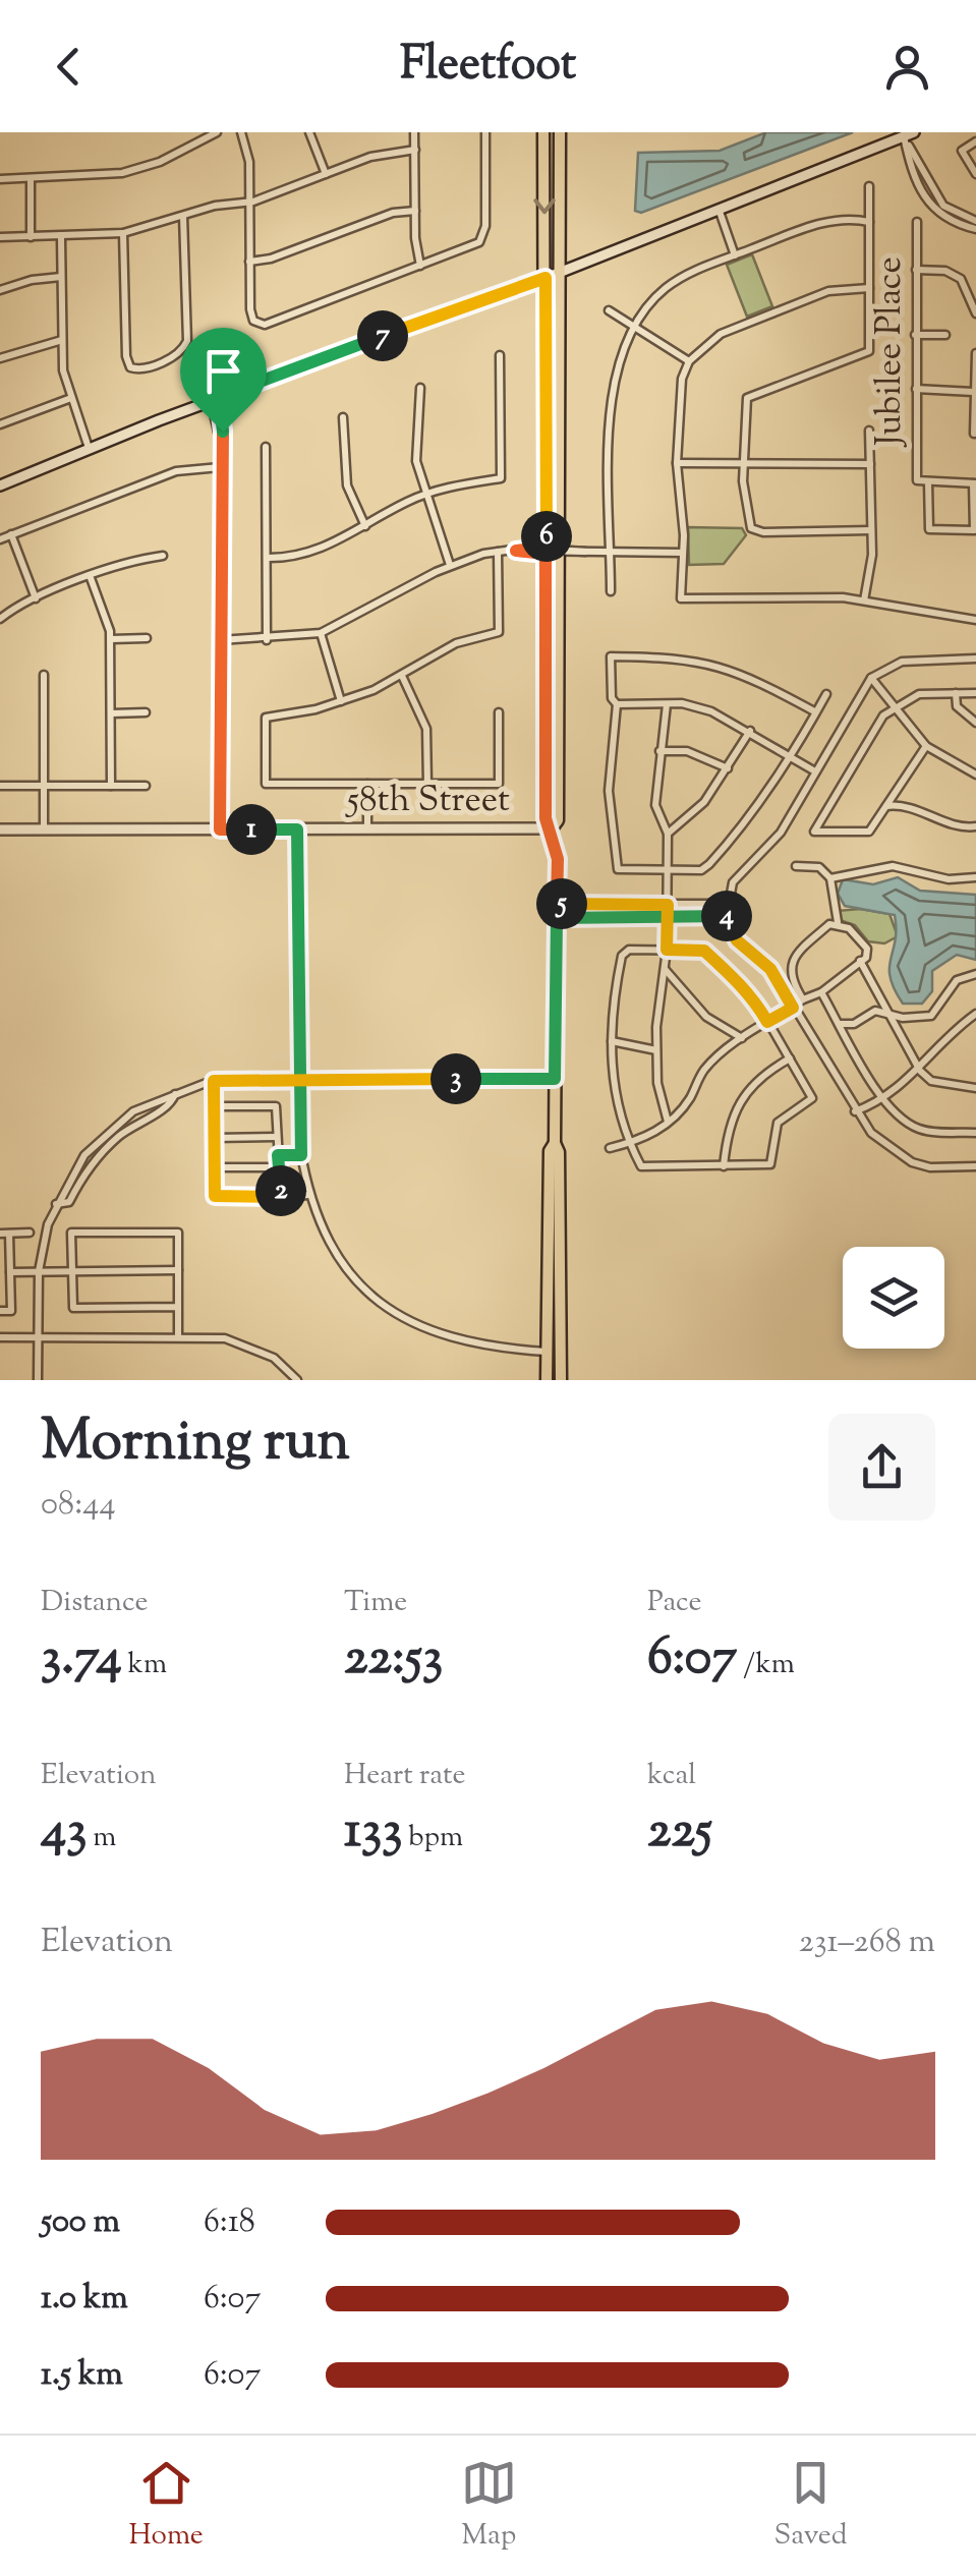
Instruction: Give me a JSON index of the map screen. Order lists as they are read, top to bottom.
{
  "streets": {
    "main road": ["58th Street"],
    "street": ["Jubilee Place"]
  },
  "page": {
    "header": "Fleetfoot",
    "pins": [
      "7",
      "6",
      "1",
      "5",
      "4",
      "3",
      "2"
    ],
    "heading": ["Morning run", "08:44"],
    "stats": [
      ["Distance", "3.74 km"],
      ["Time", "22:53"],
      ["Pace", "6:07 /km"],
      ["Elevation", "43 m"],
      ["Heart rate", "133 bpm"],
      ["kcal", "225"]
    ],
    "chart": ["Elevation", "231–268 m"],
    "list": [
      {
        "name": "500 m",
        "note": "6:18"
      },
      {
        "name": "1.0 km",
        "note": "6:07"
      },
      {
        "name": "1.5 km",
        "note": "6:07"
      }
    ],
    "tabs": ["Home", "Map", "Saved"]
  }
}
